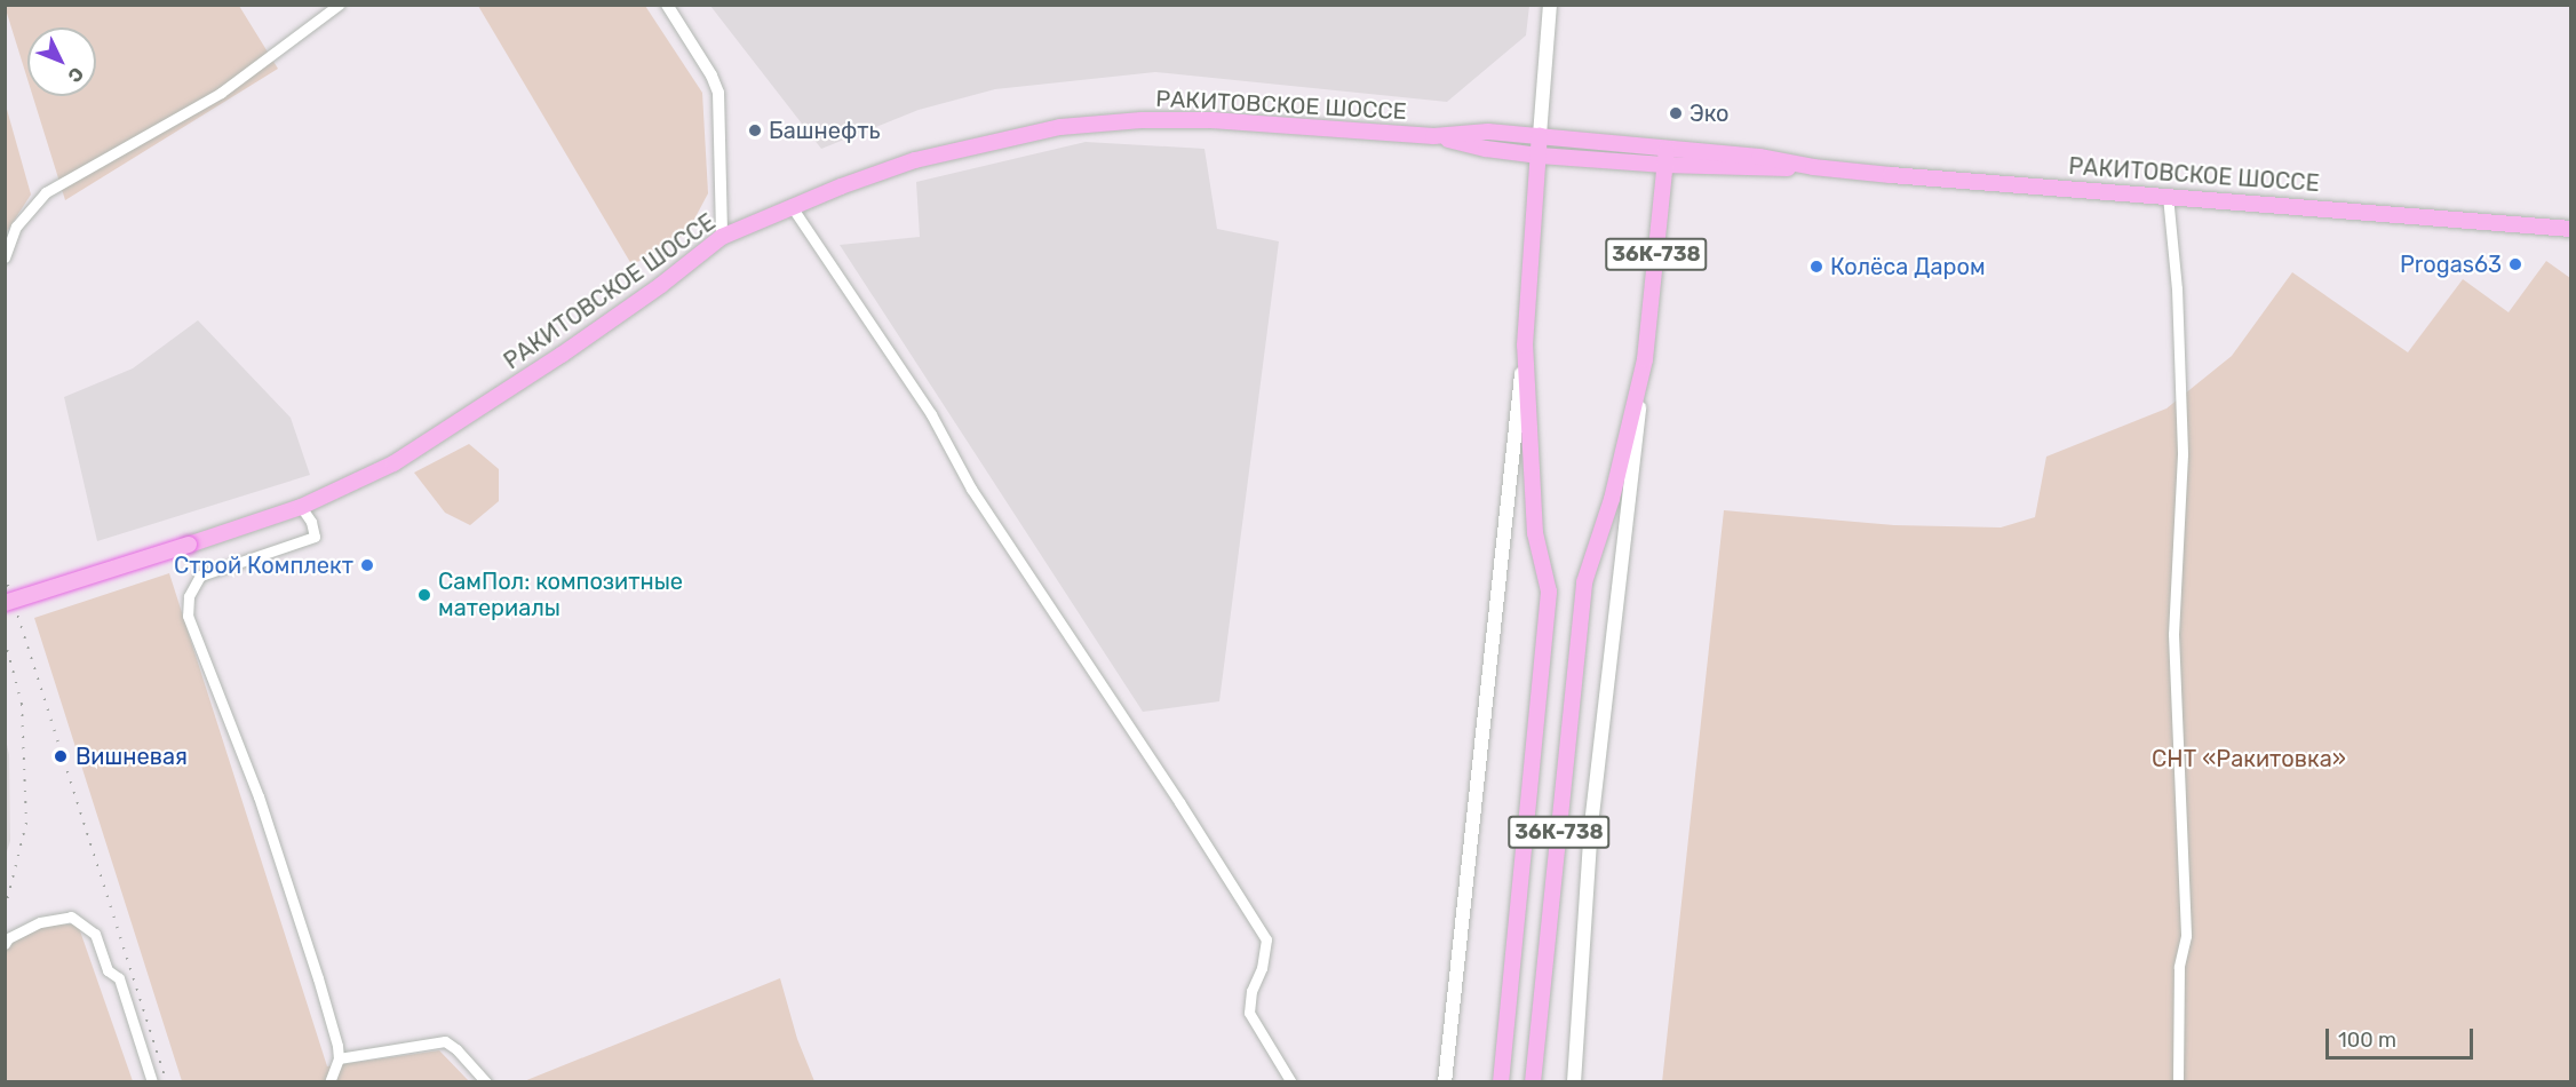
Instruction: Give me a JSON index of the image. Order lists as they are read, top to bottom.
{
  "streets": {
    "main road": ["РАКИТОВСКОЕ ШОССЕ", "36К-738"]
  },
  "crossings": [
    ["РАКИТОВСКОЕ ШОССЕ", "36К-738"]
  ],
  "parks": ["СНТ «Ракитовка»"],
  "places": [
    "Эко",
    "Башнефть",
    "Progas63",
    "Колёса Даром",
    "Строй Комплект",
    "СамПол: композитные материалы",
    "Вишневая"
  ],
  "scale_bar": "100 m",
  "north": "bottom right"
}
